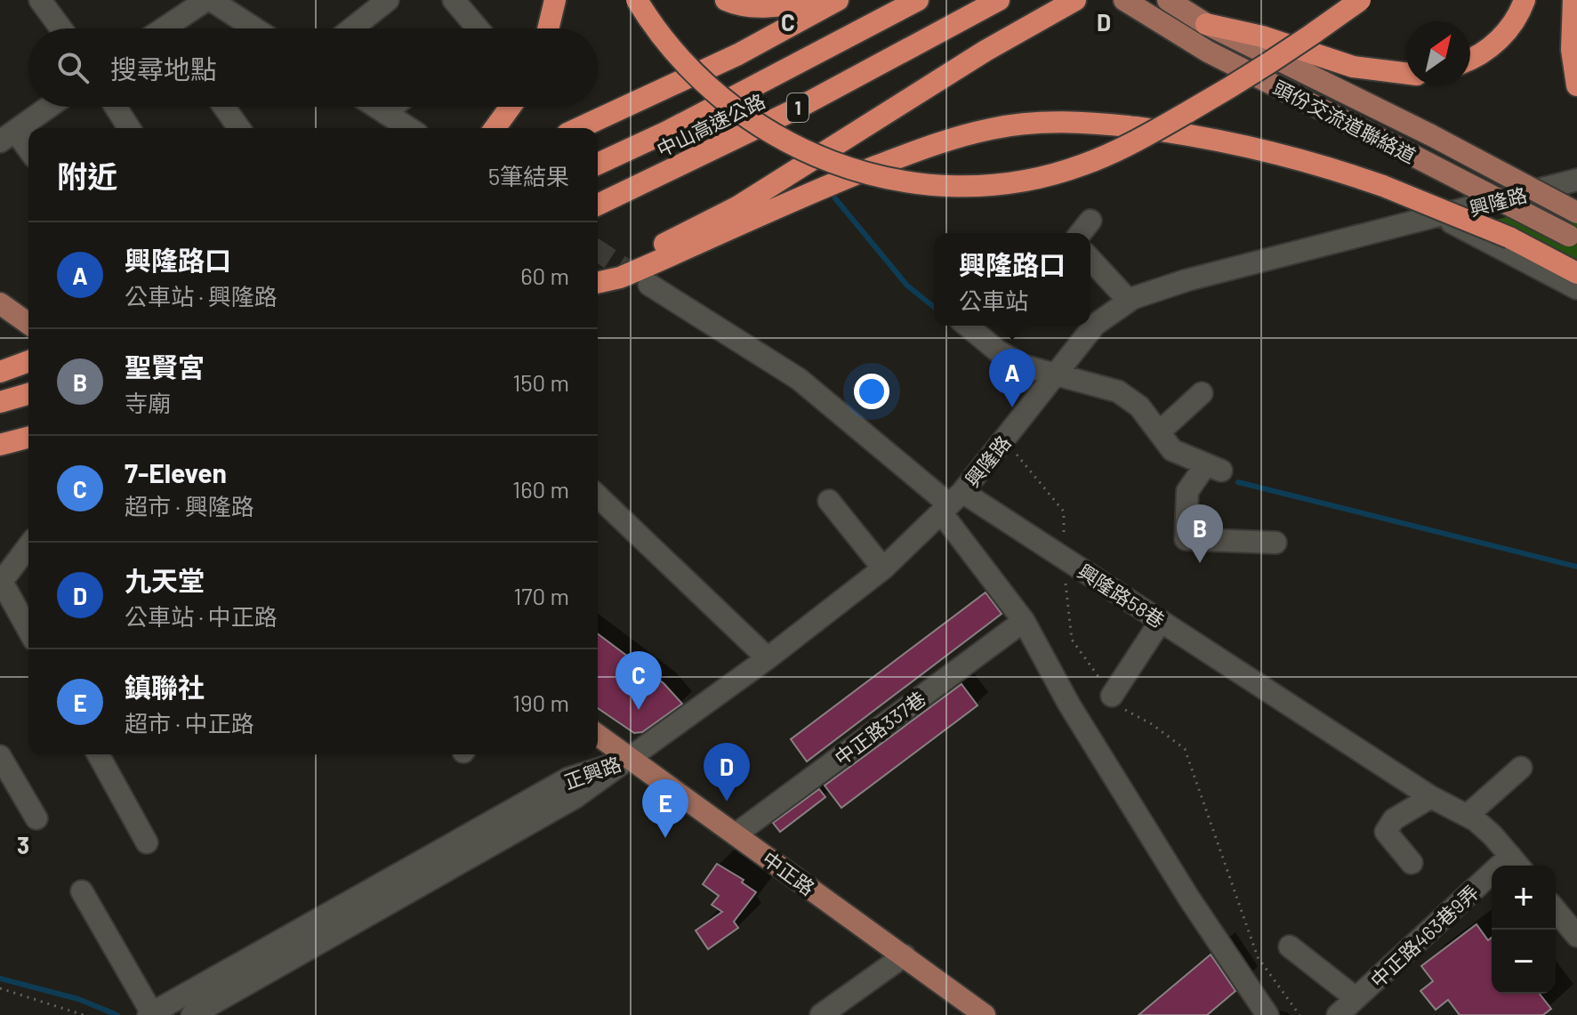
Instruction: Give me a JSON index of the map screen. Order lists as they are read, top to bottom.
{
  "streets": {
    "highway": ["1", "中山高速公路"],
    "main road": ["頭份交流道聯絡道", "中正路"],
    "street": [
      "興隆路",
      "興隆路58巷",
      "中正路337巷",
      "正興路",
      "中正路463巷9弄"
    ]
  },
  "crossings": [
    ["興隆路", "興隆路58巷"],
    ["興隆路", "正興路"],
    ["興隆路", "中正路"],
    ["興隆路58巷", "中正路463巷9弄"],
    ["中正路337巷", "中正路"],
    ["正興路", "中正路"]
  ],
  "north": "top right",
  "page": {
    "search": "搜尋地點",
    "heading": ["附近", "5筆結果"],
    "list": [
      {
        "mark": "A",
        "name": "興隆路口",
        "note": "公車站 · 興隆路",
        "value": "60 m"
      },
      {
        "mark": "B",
        "name": "聖賢宮",
        "note": "寺廟",
        "value": "150 m"
      },
      {
        "mark": "C",
        "name": "7-Eleven",
        "note": "超市 · 興隆路",
        "value": "160 m"
      },
      {
        "mark": "D",
        "name": "九天堂",
        "note": "公車站 · 中正路",
        "value": "170 m"
      },
      {
        "mark": "E",
        "name": "鎮聯社",
        "note": "超市 · 中正路",
        "value": "190 m"
      }
    ],
    "popup": ["興隆路口", "公車站"],
    "pins": [
      "A",
      "B",
      "C",
      "D",
      "E"
    ],
    "map_buttons": ["+", "−"]
  },
  "grid": {
    "columns": ["C", "D"],
    "rows": ["3"]
  }
}
